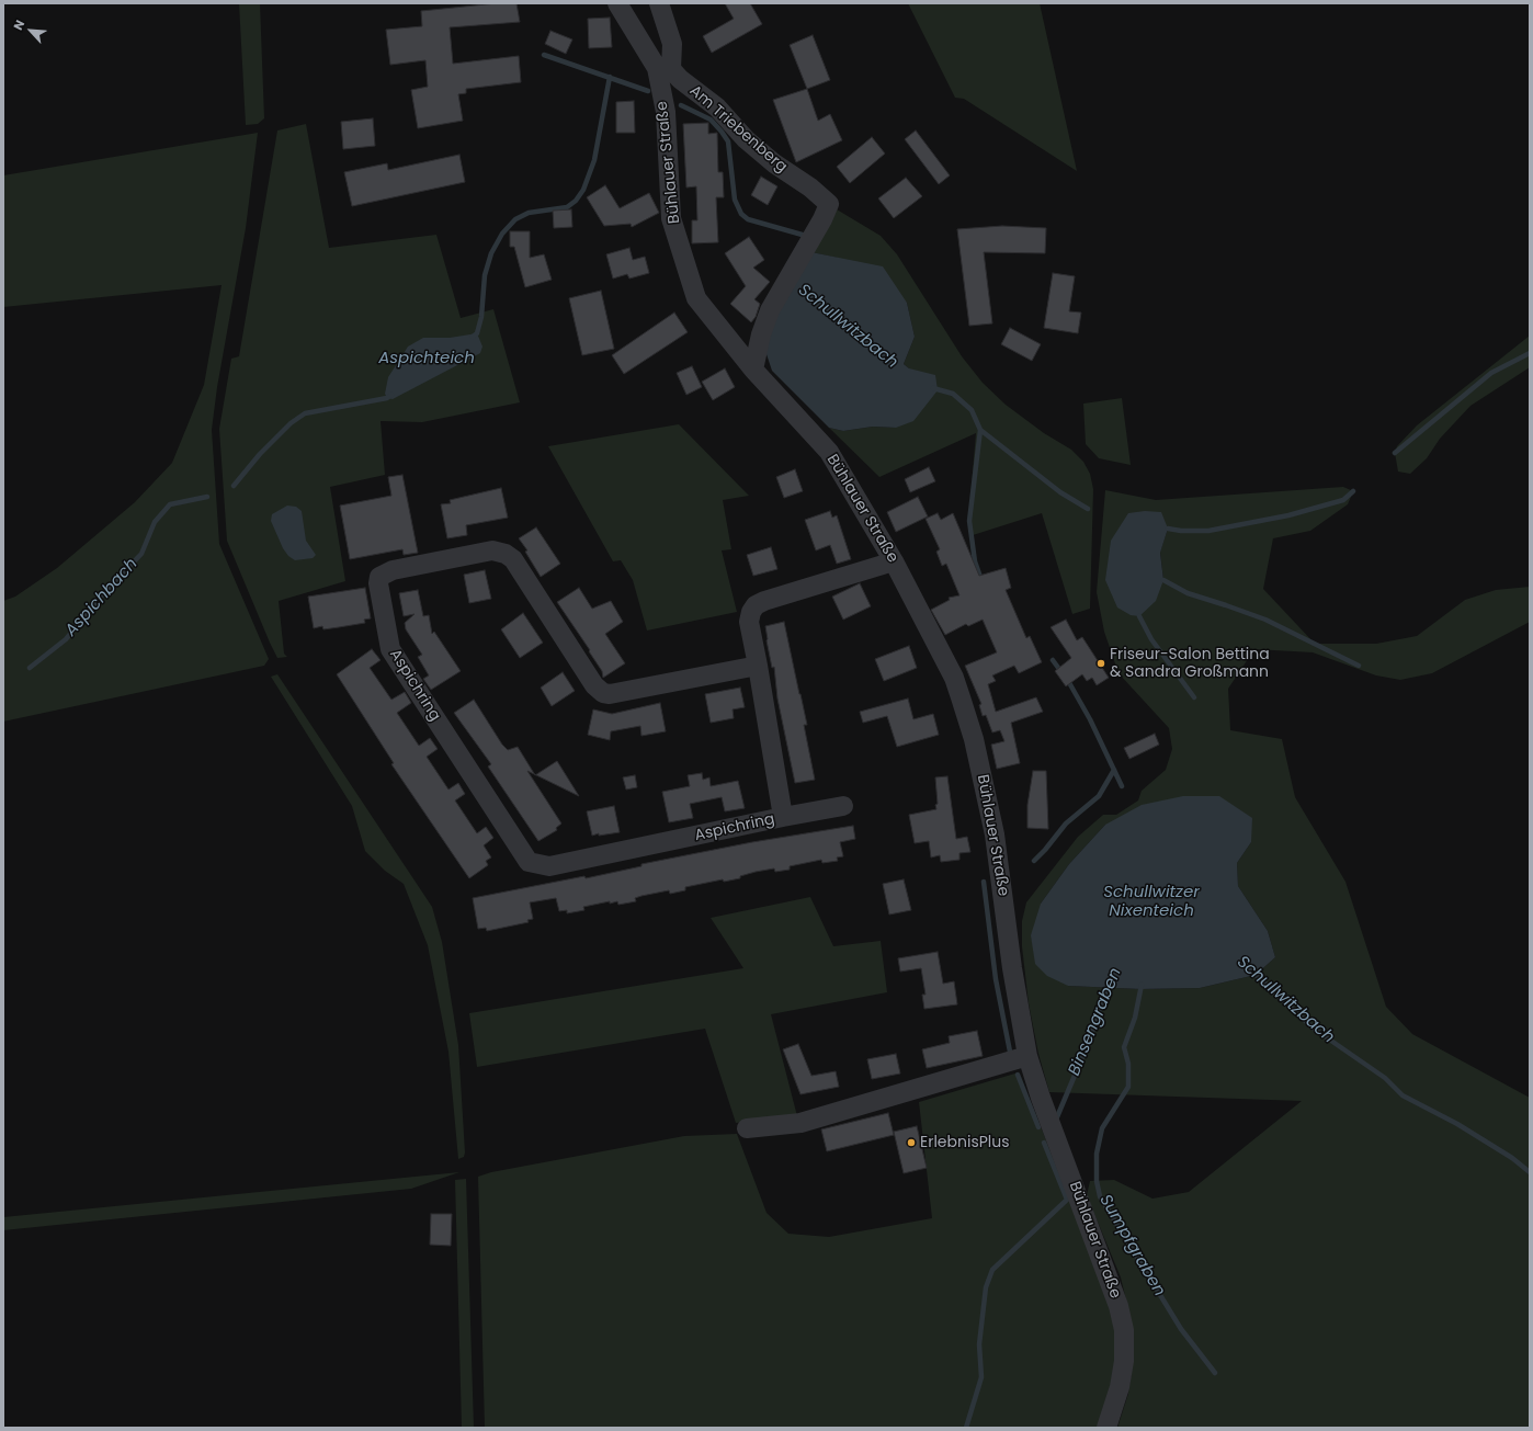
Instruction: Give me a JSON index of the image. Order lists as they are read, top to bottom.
{
  "streets": {
    "street": ["Am Triebenberg", "Bühlauer Straße", "Aspichring"]
  },
  "crossings": [
    ["Am Triebenberg", "Bühlauer Straße"],
    ["Bühlauer Straße", "Aspichring"]
  ],
  "water": [
    "Schullwitzbach",
    "Aspichteich",
    "Aspichbach",
    "Schullwitzer Nixenteich",
    "Binsengraben",
    "Sumpfgraben"
  ],
  "places": ["Friseur-Salon Bettina & Sandra Großmann", "ErlebnisPlus"],
  "north": "top left"
}
